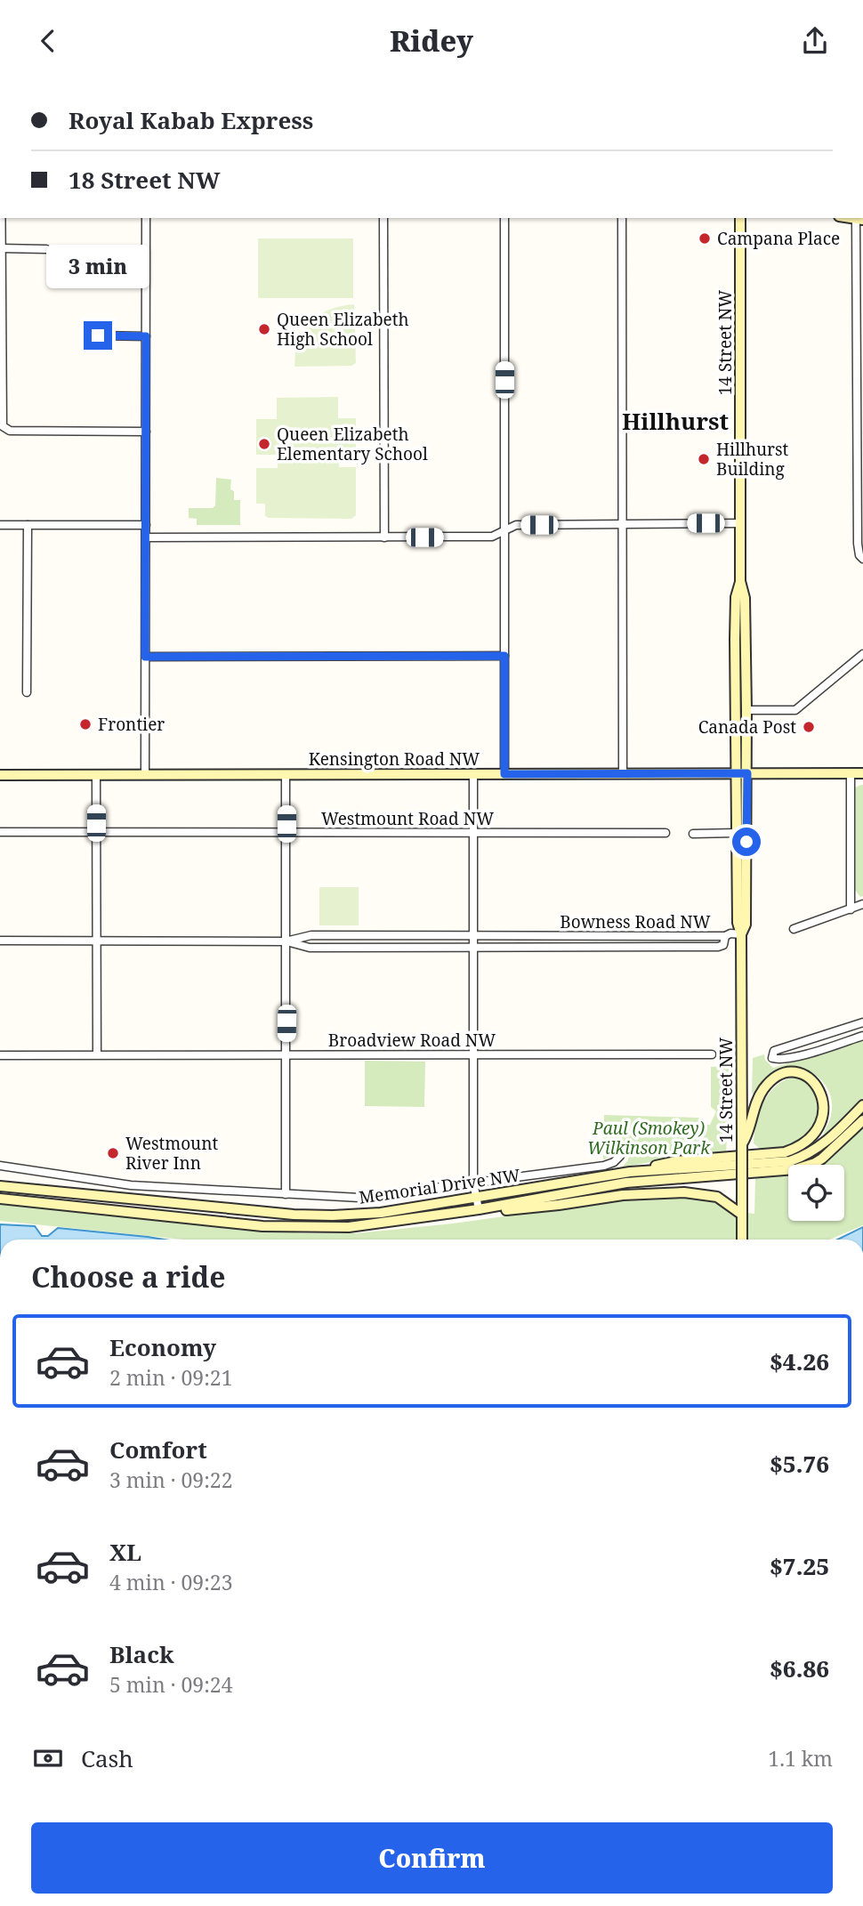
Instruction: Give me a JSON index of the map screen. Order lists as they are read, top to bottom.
{
  "streets": {
    "main road": ["14 Street NW", "Kensington Road NW", "Memorial Drive NW"],
    "street": ["Westmount Road NW", "Bowness Road NW", "Broadview Road NW"]
  },
  "crossings": [
    ["14 Street NW", "Kensington Road NW"]
  ],
  "districts": ["Hillhurst"],
  "parks": ["Paul (Smokey) Wilkinson Park"],
  "places": [
    "Campana Place",
    "Queen Elizabeth High School",
    "Queen Elizabeth Elementary School",
    "Hillhurst Building",
    "Frontier",
    "Canada Post",
    "Westmount River Inn"
  ],
  "page": {
    "header": "Ridey",
    "banner": ["Royal Kabab Express", "18 Street NW"],
    "bubble": "3 min",
    "heading": "Choose a ride",
    "list": [
      {
        "name": "Economy",
        "note": "2 min · 09:21",
        "value": "$4.26"
      },
      {
        "name": "Comfort",
        "note": "3 min · 09:22",
        "value": "$5.76"
      },
      {
        "name": "XL",
        "note": "4 min · 09:23",
        "value": "$7.25"
      },
      {
        "name": "Black",
        "note": "5 min · 09:24",
        "value": "$6.86"
      }
    ],
    "pay": ["Cash", "1.1 km"],
    "buttons": "Confirm"
  }
}
